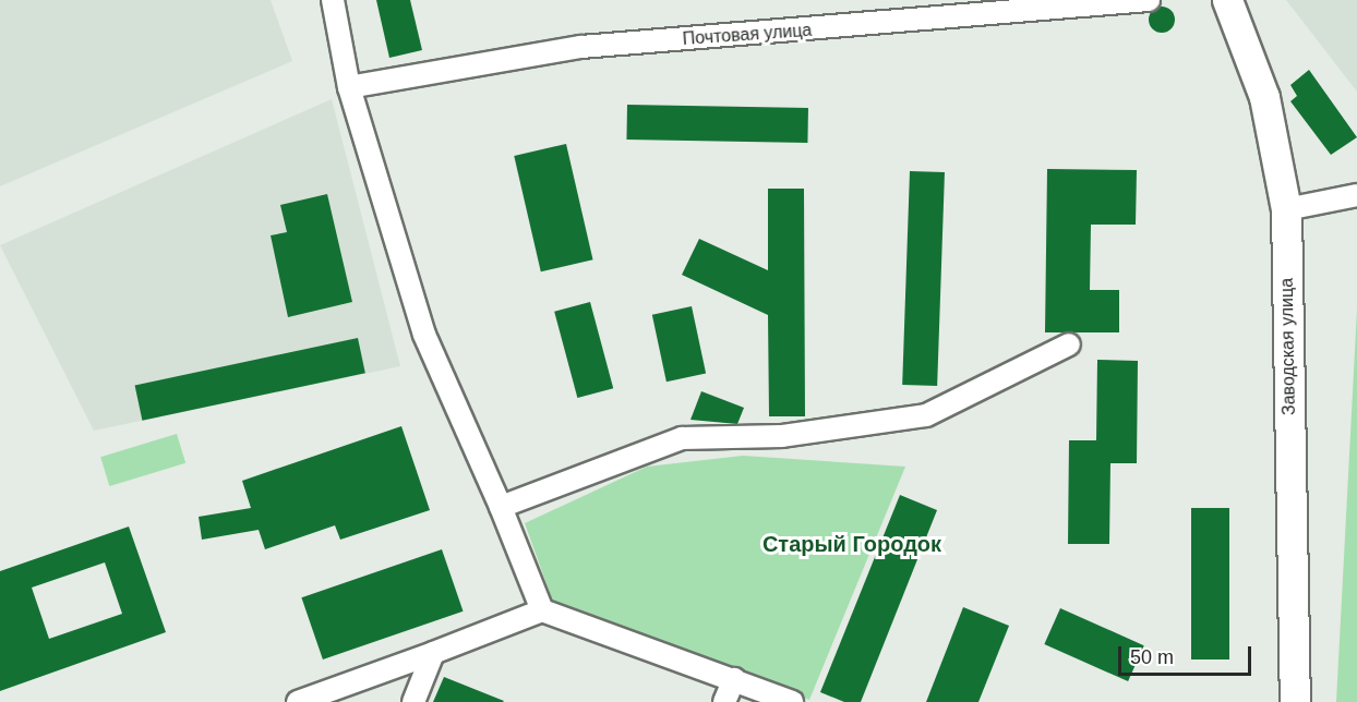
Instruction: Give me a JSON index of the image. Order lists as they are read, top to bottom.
{
  "streets": {
    "main road": ["Заводская улица"],
    "street": ["Почтовая улица"]
  },
  "districts": ["Старый Городок"],
  "scale_bar": "50 m"
}
